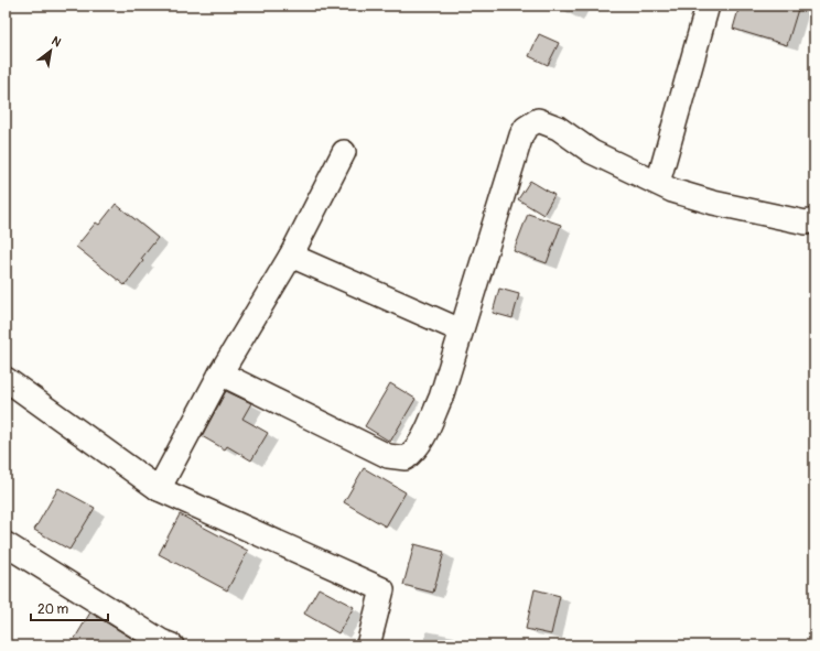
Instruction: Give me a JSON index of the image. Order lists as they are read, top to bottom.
{
  "scale_bar": "20 m",
  "north": "top right"
}
